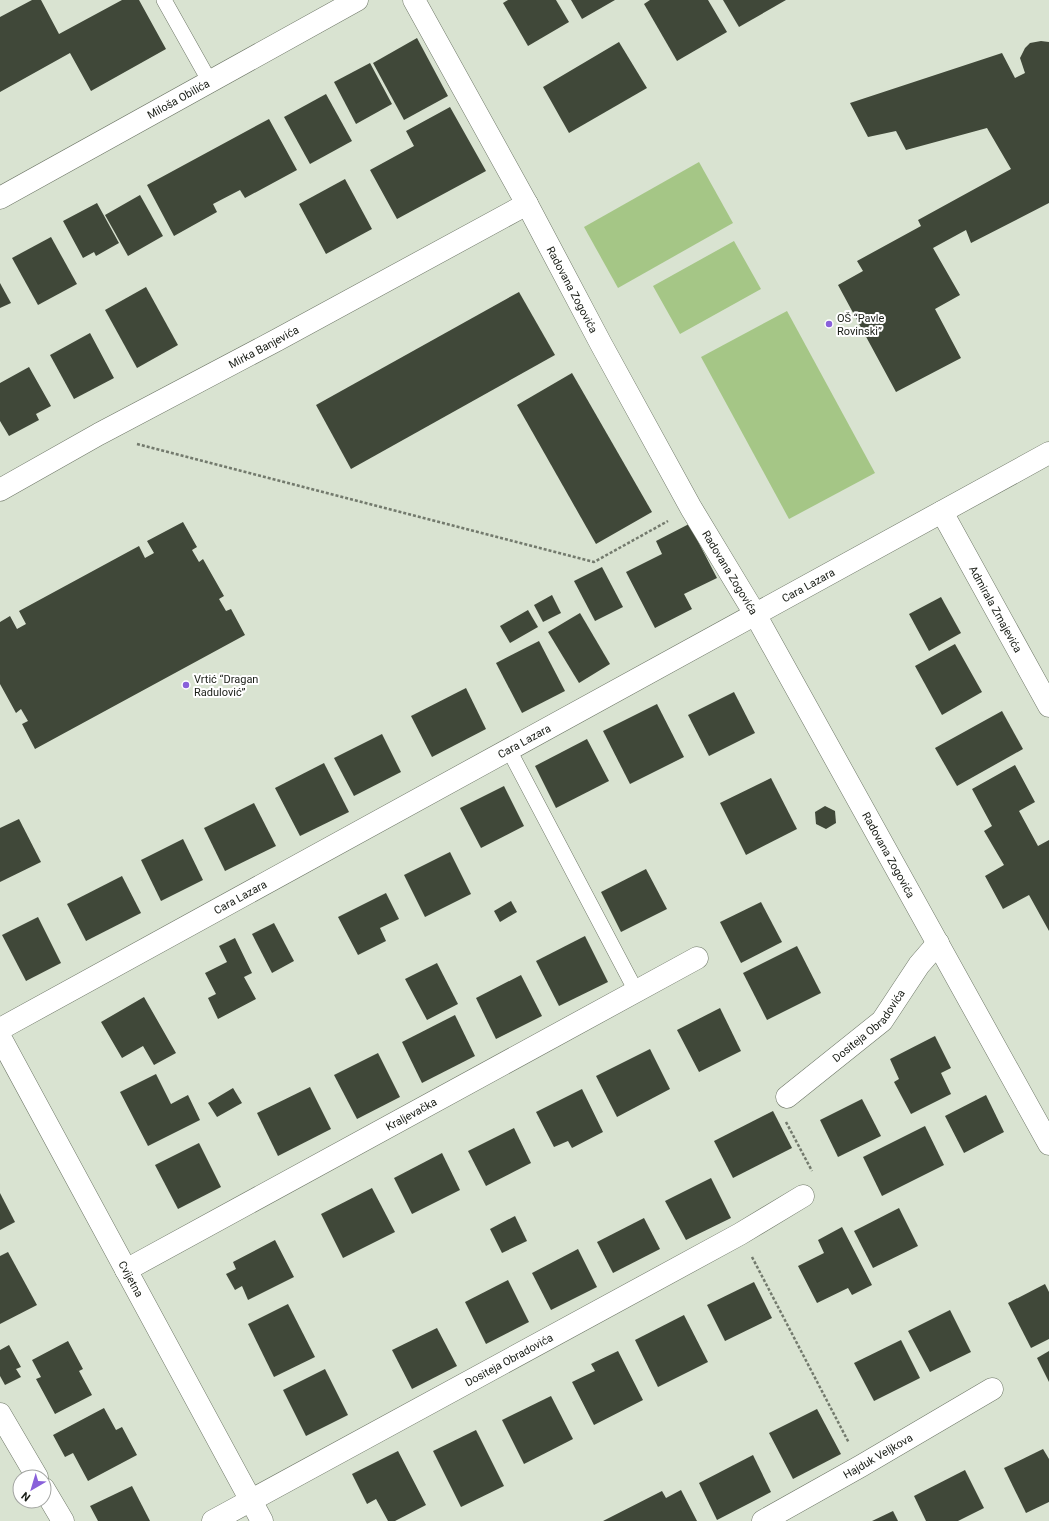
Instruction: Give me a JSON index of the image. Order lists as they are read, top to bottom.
{
  "streets": {
    "street": [
      "Miloša Obilića",
      "Radovana Zogovića",
      "Mirka Banjevića",
      "Cara Lazara",
      "Admirala Zmajevića",
      "Dositeja Obradovića",
      "Kraljevačka",
      "Cvijetna",
      "Hajduk Veljkova"
    ]
  },
  "crossings": [
    ["Radovana Zogovića", "Mirka Banjevića"],
    ["Radovana Zogovića", "Cara Lazara"],
    ["Radovana Zogovića", "Dositeja Obradovića"],
    ["Cara Lazara", "Admirala Zmajevića"],
    ["Dositeja Obradovića", "Cvijetna"],
    ["Kraljevačka", "Cvijetna"]
  ],
  "places": ["OŠ “Pavle Rovinski”", "Vrtić “Dragan Radulović”"],
  "north": "bottom left"
}
